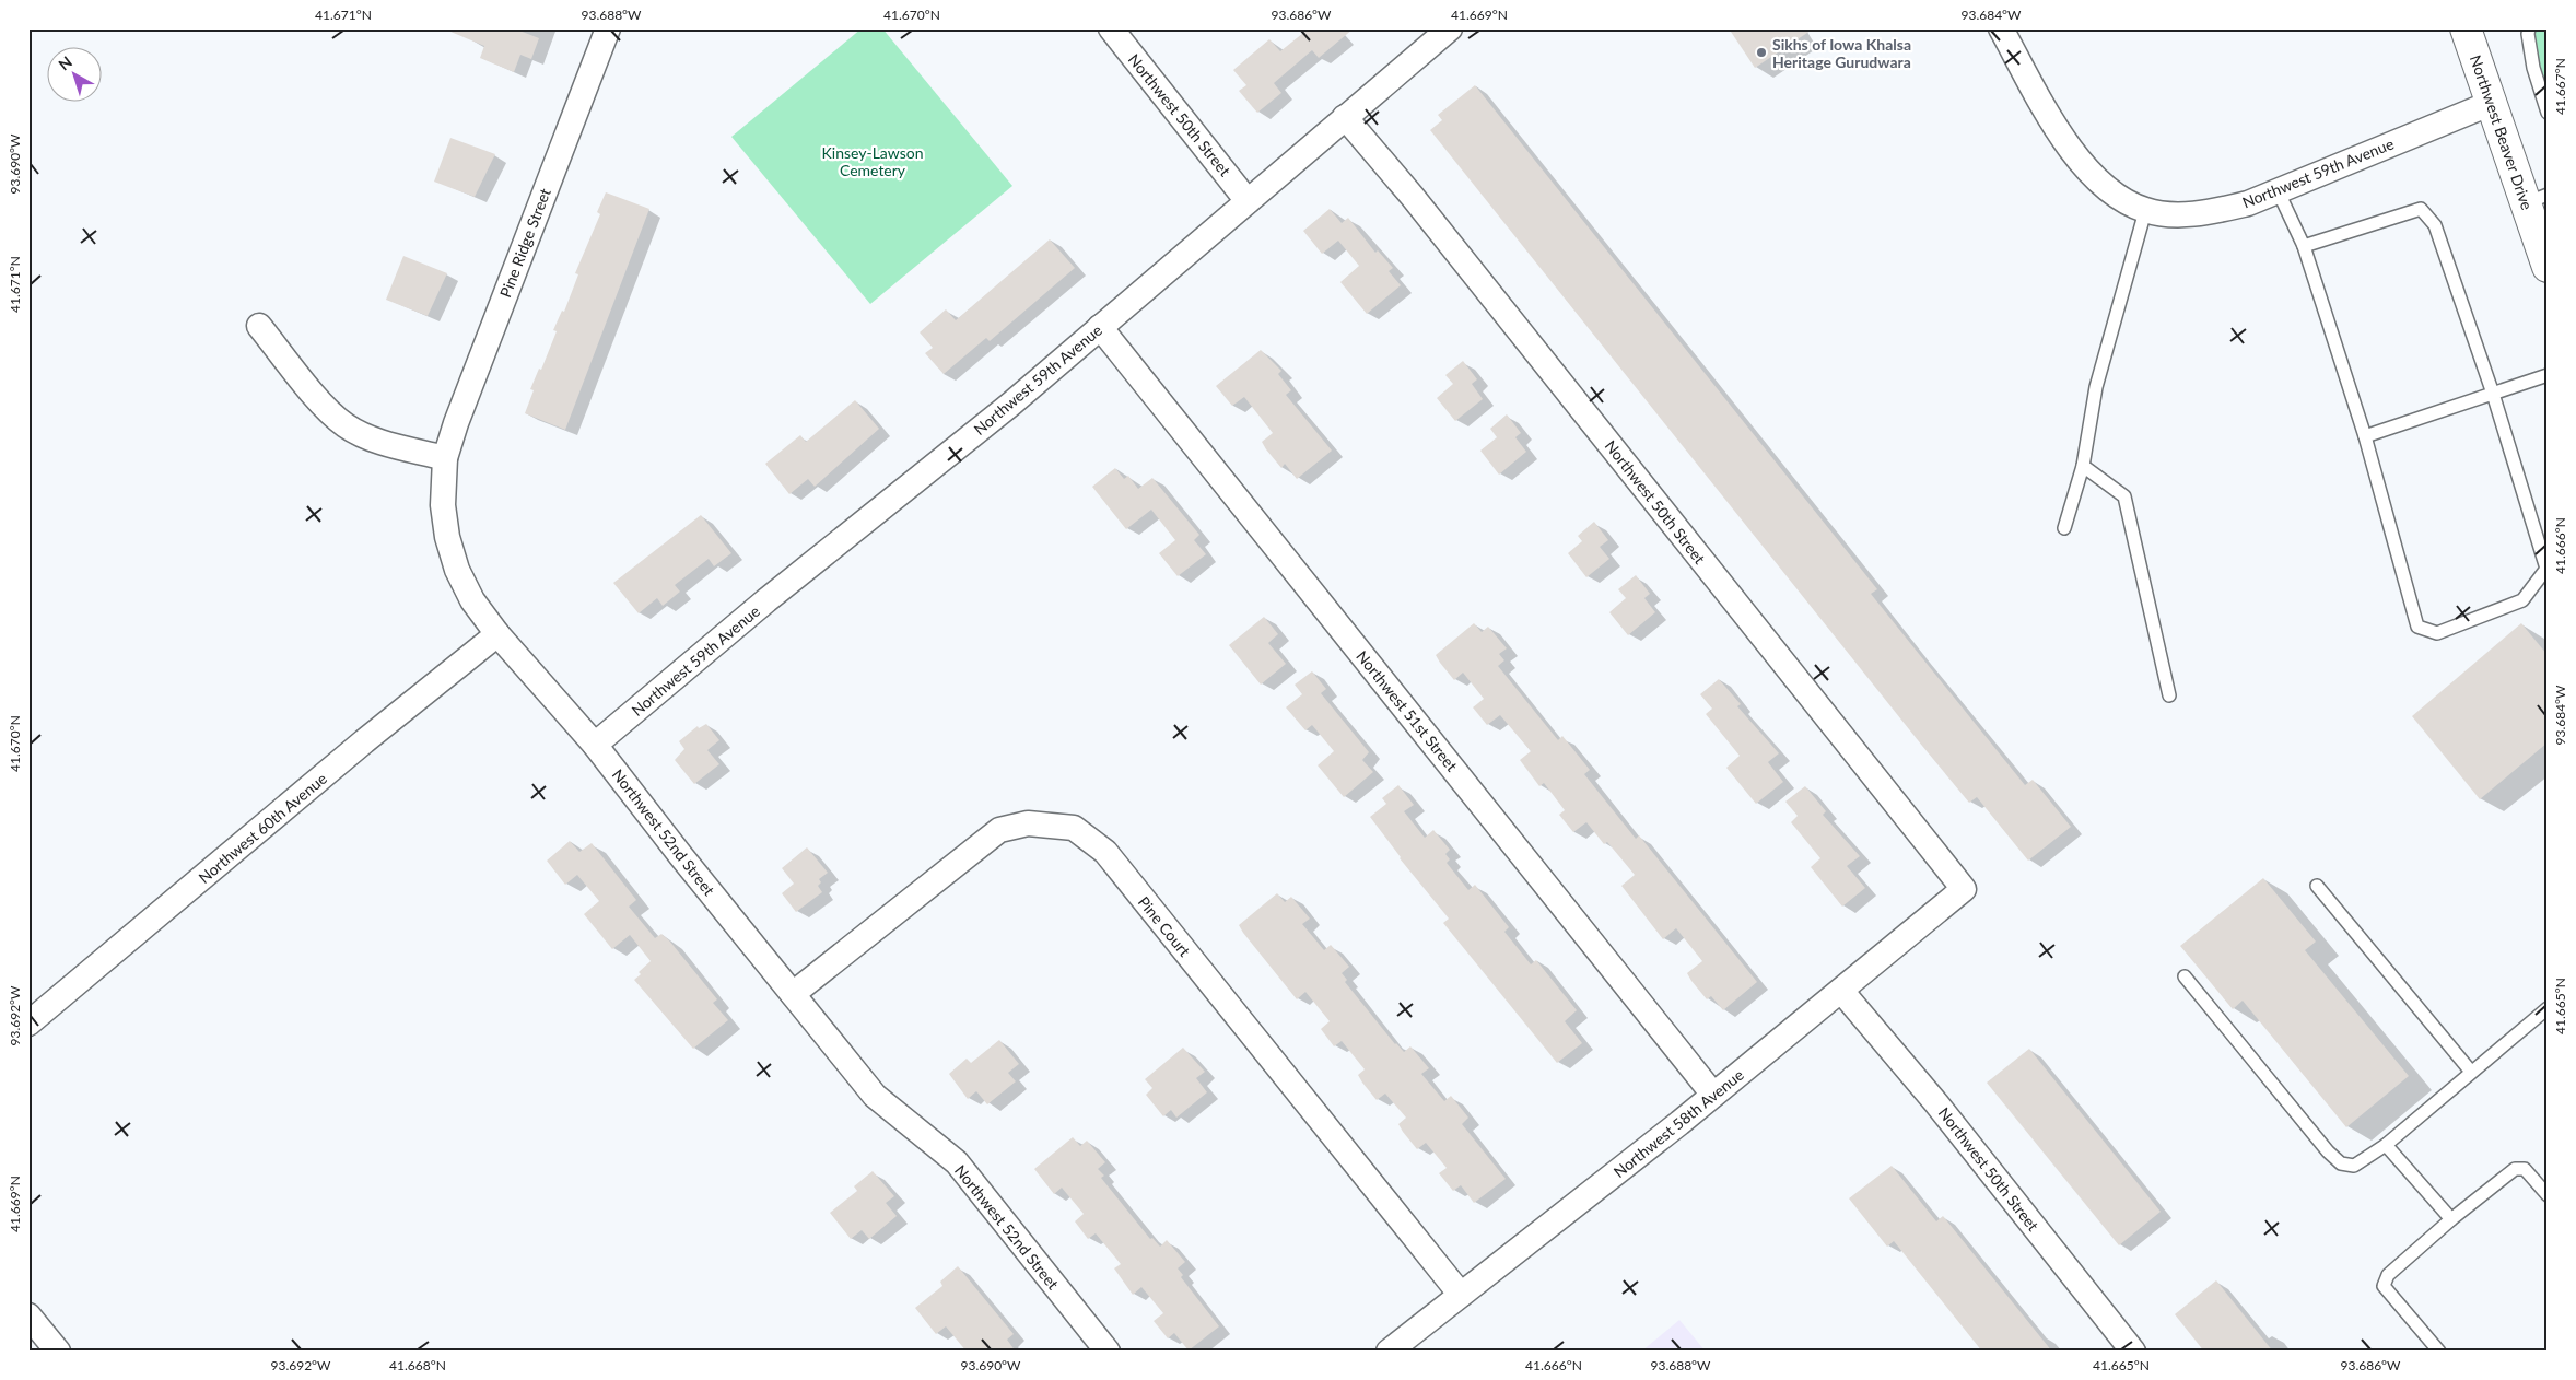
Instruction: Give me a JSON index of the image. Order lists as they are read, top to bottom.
{
  "streets": {
    "main road": ["Northwest Beaver Drive"],
    "street": [
      "Northwest 50th Street",
      "Northwest 59th Avenue",
      "Pine Ridge Street",
      "Northwest 51st Street",
      "Northwest 60th Avenue",
      "Northwest 52nd Street",
      "Pine Court",
      "Northwest 58th Avenue"
    ]
  },
  "crossings": [
    ["Northwest 50th Street", "Northwest 59th Avenue"],
    ["Northwest 50th Street", "Northwest 58th Avenue"],
    ["Northwest Beaver Drive", "Northwest 59th Avenue"],
    ["Northwest 59th Avenue", "Northwest 51st Street"],
    ["Northwest 59th Avenue", "Northwest 52nd Street"],
    ["Pine Ridge Street", "Northwest 52nd Street"],
    ["Northwest 51st Street", "Northwest 58th Avenue"],
    ["Northwest 60th Avenue", "Northwest 52nd Street"],
    ["Northwest 52nd Street", "Pine Court"],
    ["Pine Court", "Northwest 58th Avenue"]
  ],
  "parks": ["Kinsey-Lawson Cemetery"],
  "places": ["Sikhs of Iowa Khalsa Heritage Gurudwara"],
  "north": "top left",
  "coordinates": [
    "41.671°N",
    "93.688°W",
    "41.670°N",
    "93.686°W",
    "41.669°N",
    "93.684°W",
    "41.667°N",
    "93.690°W",
    "41.666°N",
    "41.665°N",
    "93.692°W",
    "41.668°N"
  ]
}
